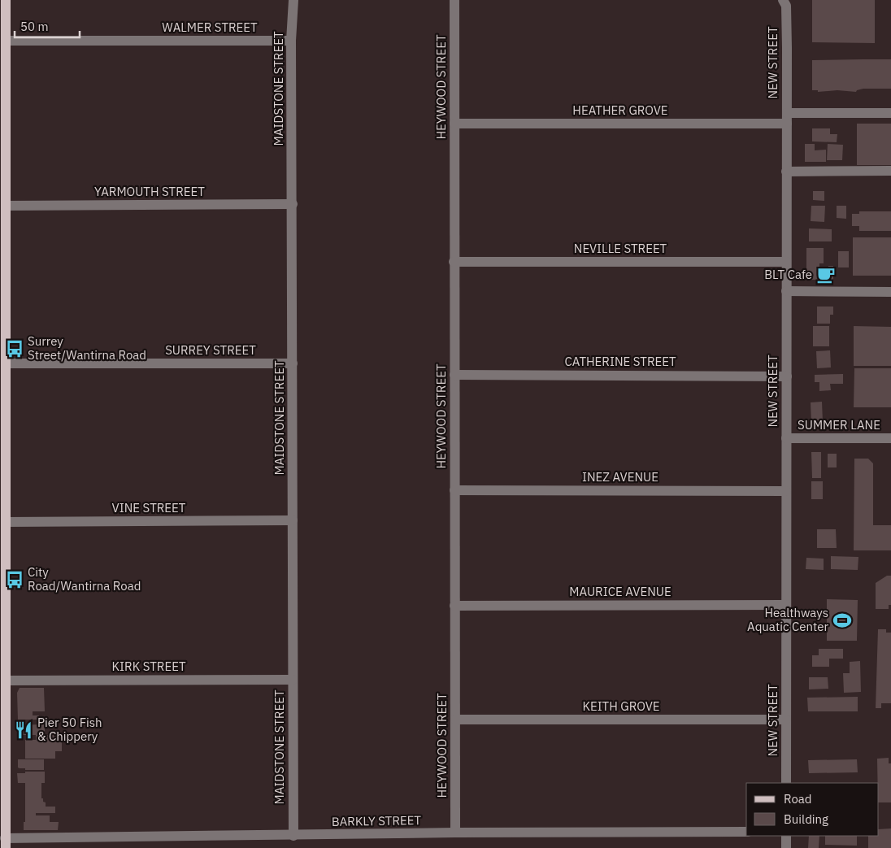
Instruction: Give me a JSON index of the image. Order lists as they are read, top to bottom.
{
  "streets": {
    "street": [
      "WALMER STREET",
      "NEW STREET",
      "HEYWOOD STREET",
      "MAIDSTONE STREET",
      "HEATHER GROVE",
      "YARMOUTH STREET",
      "NEVILLE STREET",
      "SURREY STREET",
      "CATHERINE STREET",
      "SUMMER LANE",
      "INEZ AVENUE",
      "VINE STREET",
      "MAURICE AVENUE",
      "KIRK STREET",
      "KEITH GROVE",
      "BARKLY STREET"
    ]
  },
  "crossings": [
    ["WALMER STREET", "MAIDSTONE STREET"],
    ["NEW STREET", "HEATHER GROVE"],
    ["NEW STREET", "NEVILLE STREET"],
    ["NEW STREET", "CATHERINE STREET"],
    ["NEW STREET", "SUMMER LANE"],
    ["NEW STREET", "INEZ AVENUE"],
    ["NEW STREET", "MAURICE AVENUE"],
    ["NEW STREET", "KEITH GROVE"],
    ["HEYWOOD STREET", "HEATHER GROVE"],
    ["HEYWOOD STREET", "NEVILLE STREET"],
    ["HEYWOOD STREET", "CATHERINE STREET"],
    ["HEYWOOD STREET", "INEZ AVENUE"],
    ["HEYWOOD STREET", "MAURICE AVENUE"],
    ["HEYWOOD STREET", "KEITH GROVE"],
    ["HEYWOOD STREET", "BARKLY STREET"],
    ["MAIDSTONE STREET", "YARMOUTH STREET"],
    ["MAIDSTONE STREET", "SURREY STREET"],
    ["MAIDSTONE STREET", "VINE STREET"],
    ["MAIDSTONE STREET", "KIRK STREET"],
    ["MAIDSTONE STREET", "BARKLY STREET"]
  ],
  "places": {
    "cafe": ["BLT Cafe"],
    "bus stop": ["Surrey Street/Wantirna Road", "City Road/Wantirna Road"],
    "sports": ["Healthways Aquatic Center"],
    "restaurant": ["Pier 50 Fish & Chippery"]
  },
  "legend": ["Road", "Building"],
  "scale_bar": "50 m"
}
